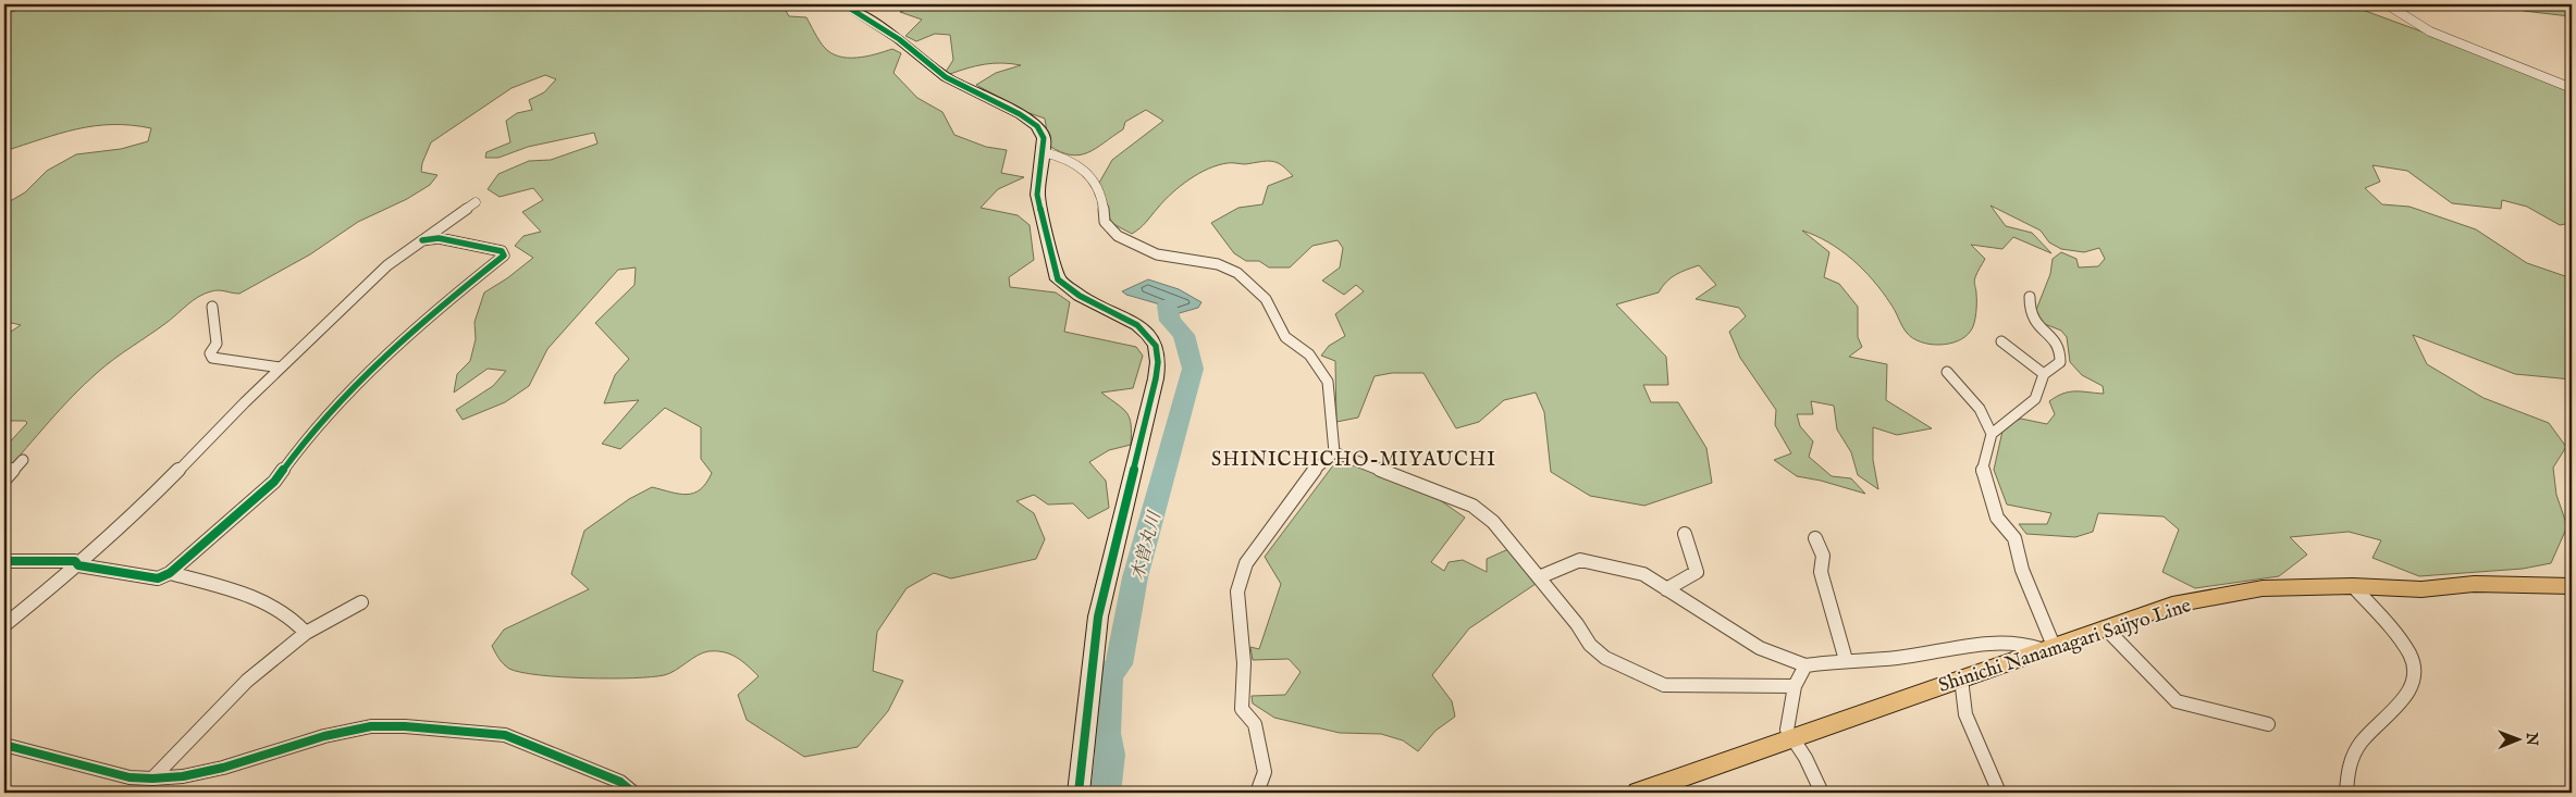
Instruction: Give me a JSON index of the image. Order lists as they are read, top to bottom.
{
  "streets": {
    "main road": ["Shinichi Nanamagari Saijyo Line"]
  },
  "districts": ["SHINICHICHO-MIYAUCHI"],
  "water": ["木曽丸川"],
  "north": "right"
}
